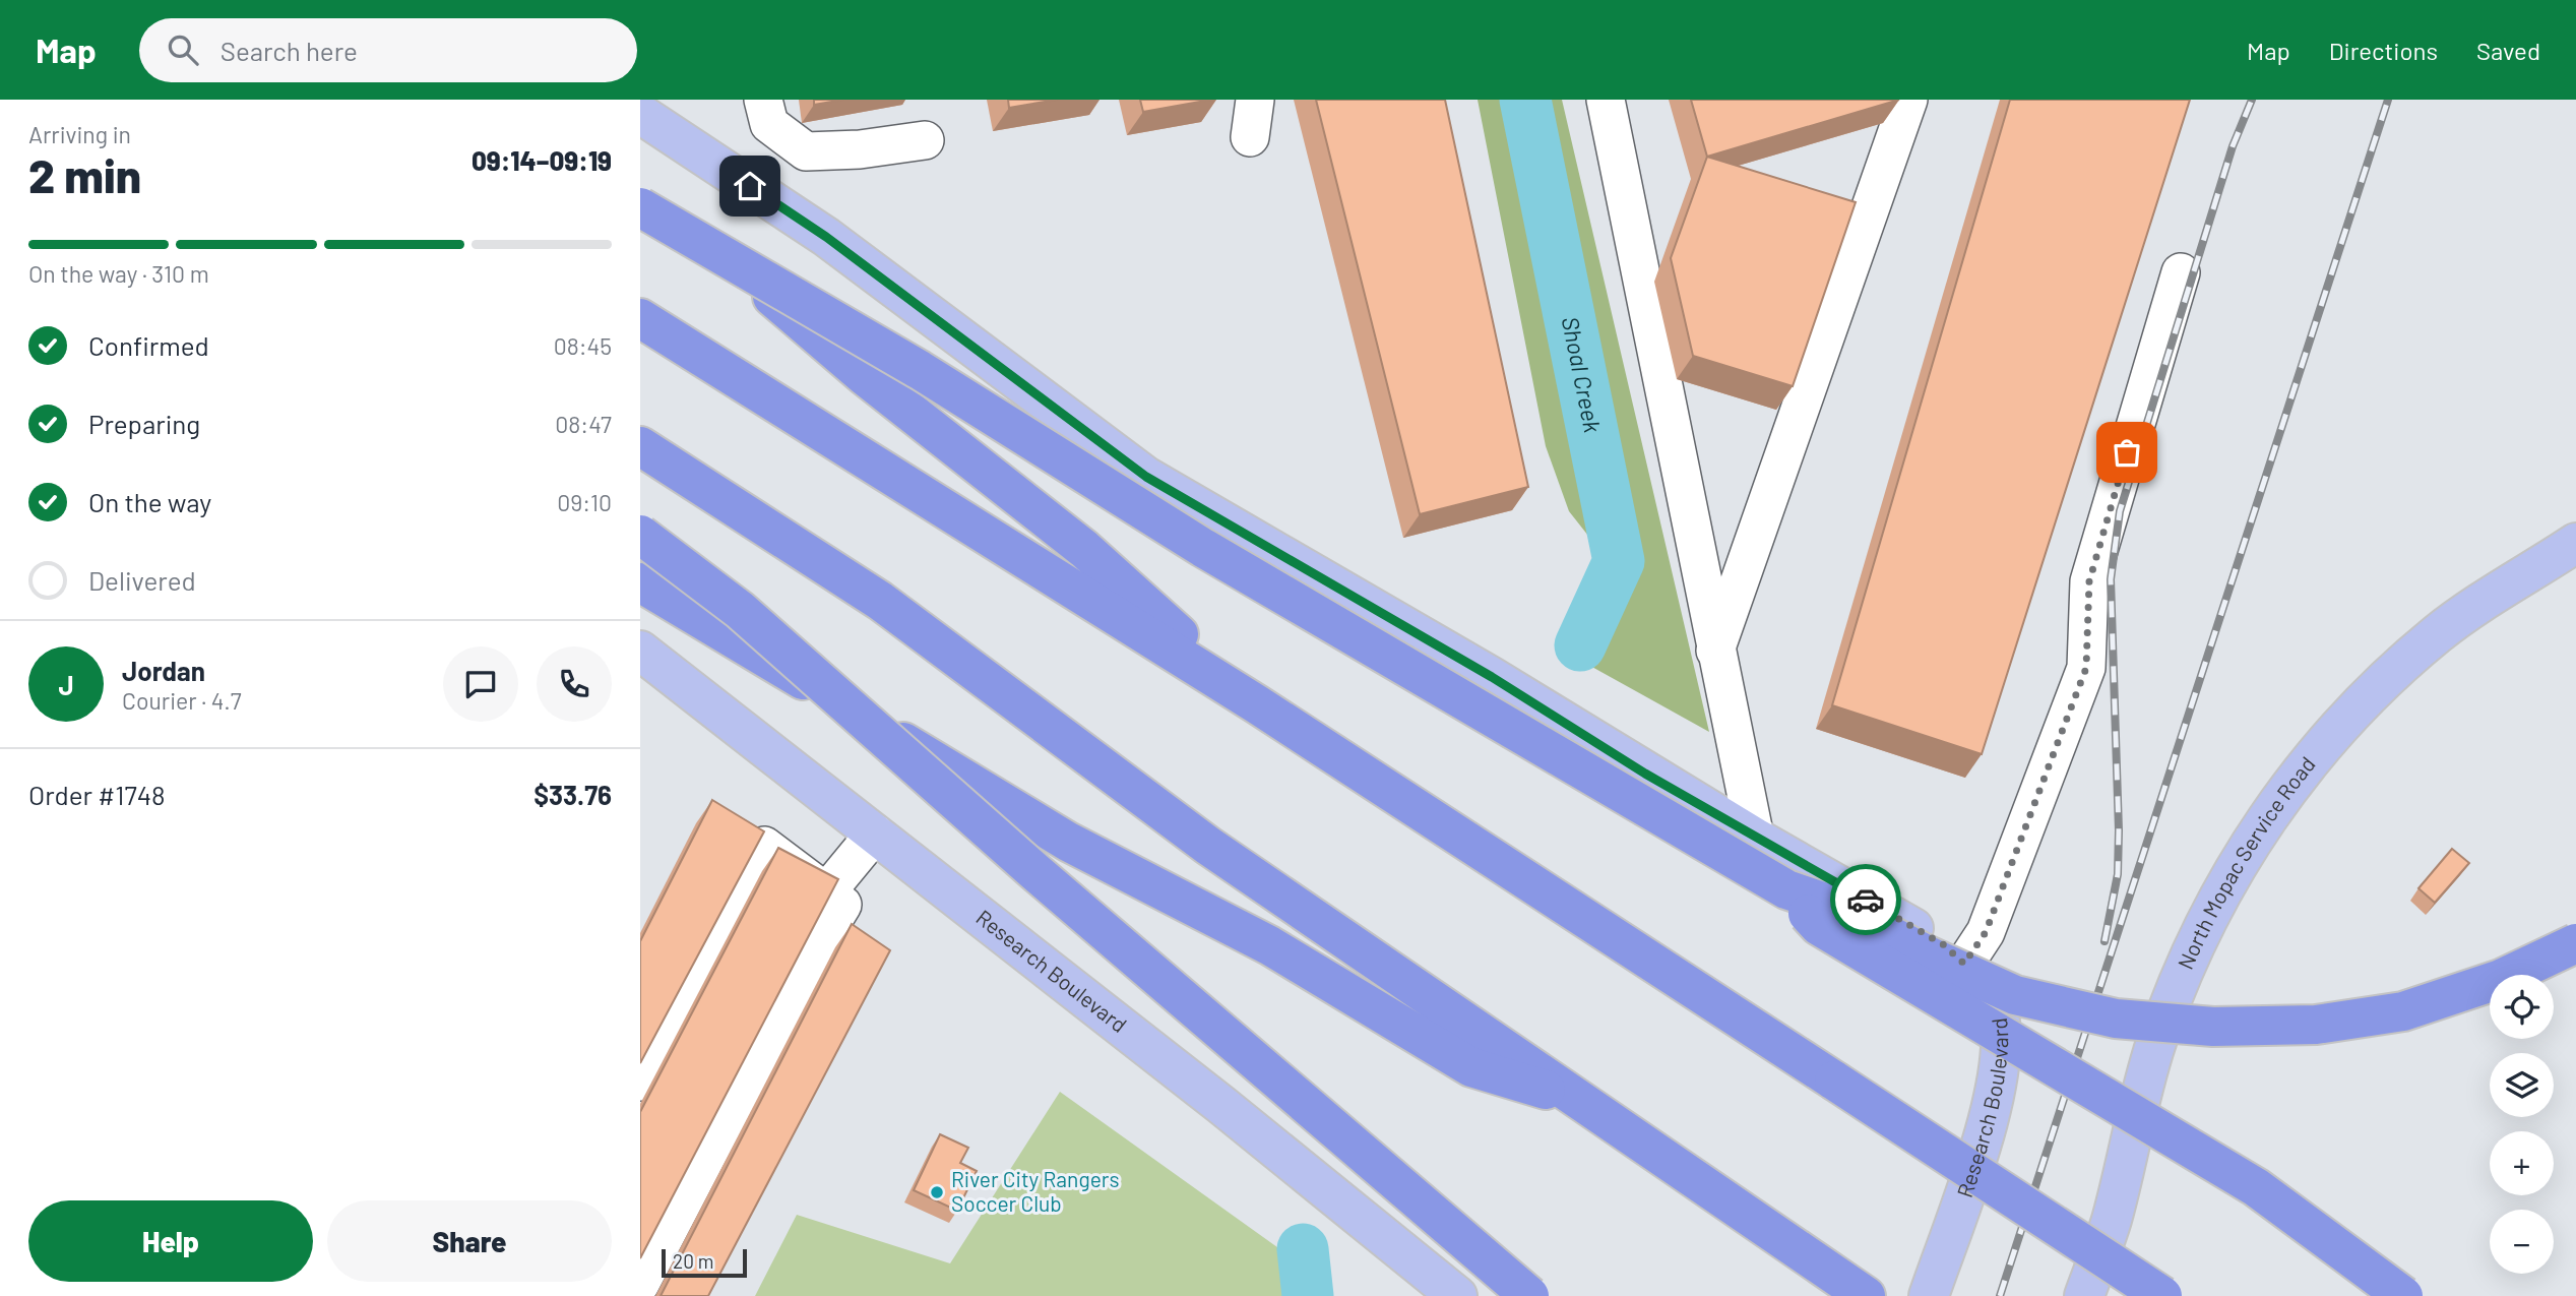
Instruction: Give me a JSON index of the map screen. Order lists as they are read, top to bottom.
{
  "streets": {
    "main road": ["North Mopac Service Road", "Research Boulevard"]
  },
  "water": ["Shoal Creek"],
  "places": ["River City Rangers Soccer Club"],
  "scale_bar": "20 m",
  "page": {
    "header": "Map",
    "search": "Search here",
    "nav": ["Map", "Directions", "Saved"],
    "heading": ["2 min", "Arriving in", "09:14–09:19"],
    "panel": [
      "Jordan",
      "Courier · 4.7",
      "Order #1748",
      "$33.76"
    ],
    "bar": "On the way · 310 m",
    "list": [
      ["Confirmed", "08:45"],
      ["Preparing", "08:47"],
      ["On the way", "09:10"],
      "Delivered"
    ],
    "round": "J",
    "map_buttons": ["+", "−"],
    "buttons": ["Help", "Share"],
    "scale": "20 m"
  }
}
